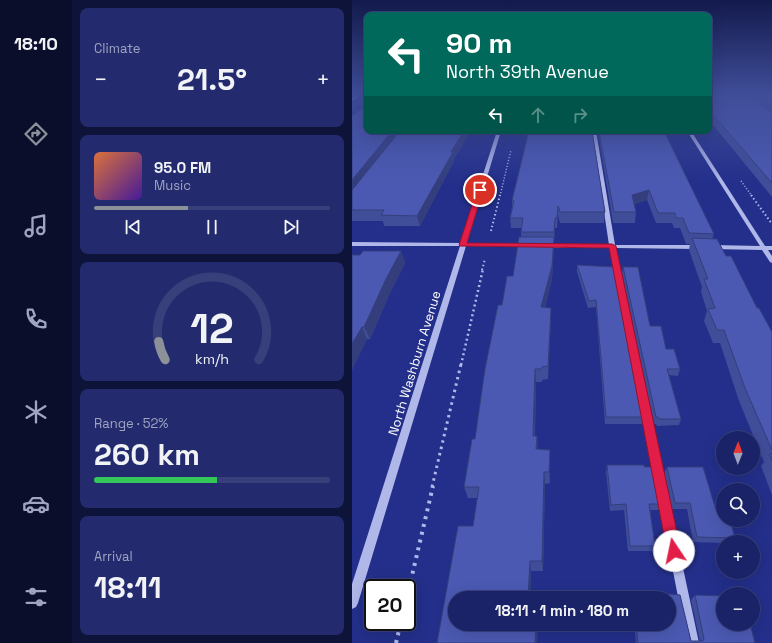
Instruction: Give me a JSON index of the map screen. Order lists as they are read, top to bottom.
{
  "streets": {
    "street": ["North Washburn Avenue"]
  },
  "north": "top",
  "page": {
    "tabs": "18:10",
    "tile": [
      "Climate",
      ["Range · 52%", "260 km"],
      ["Arrival", "18:11"]
    ],
    "turn": ["90 m", "North 39th Avenue"],
    "heat": ["−", "21.5°", "+"],
    "song": ["95.0 FM", "Music"],
    "map_buttons": ["+", "−"],
    "limit": "20",
    "trip": "18:11 · 1 min · 180 m",
    "gauge": ["12", "km/h"]
  }
}
